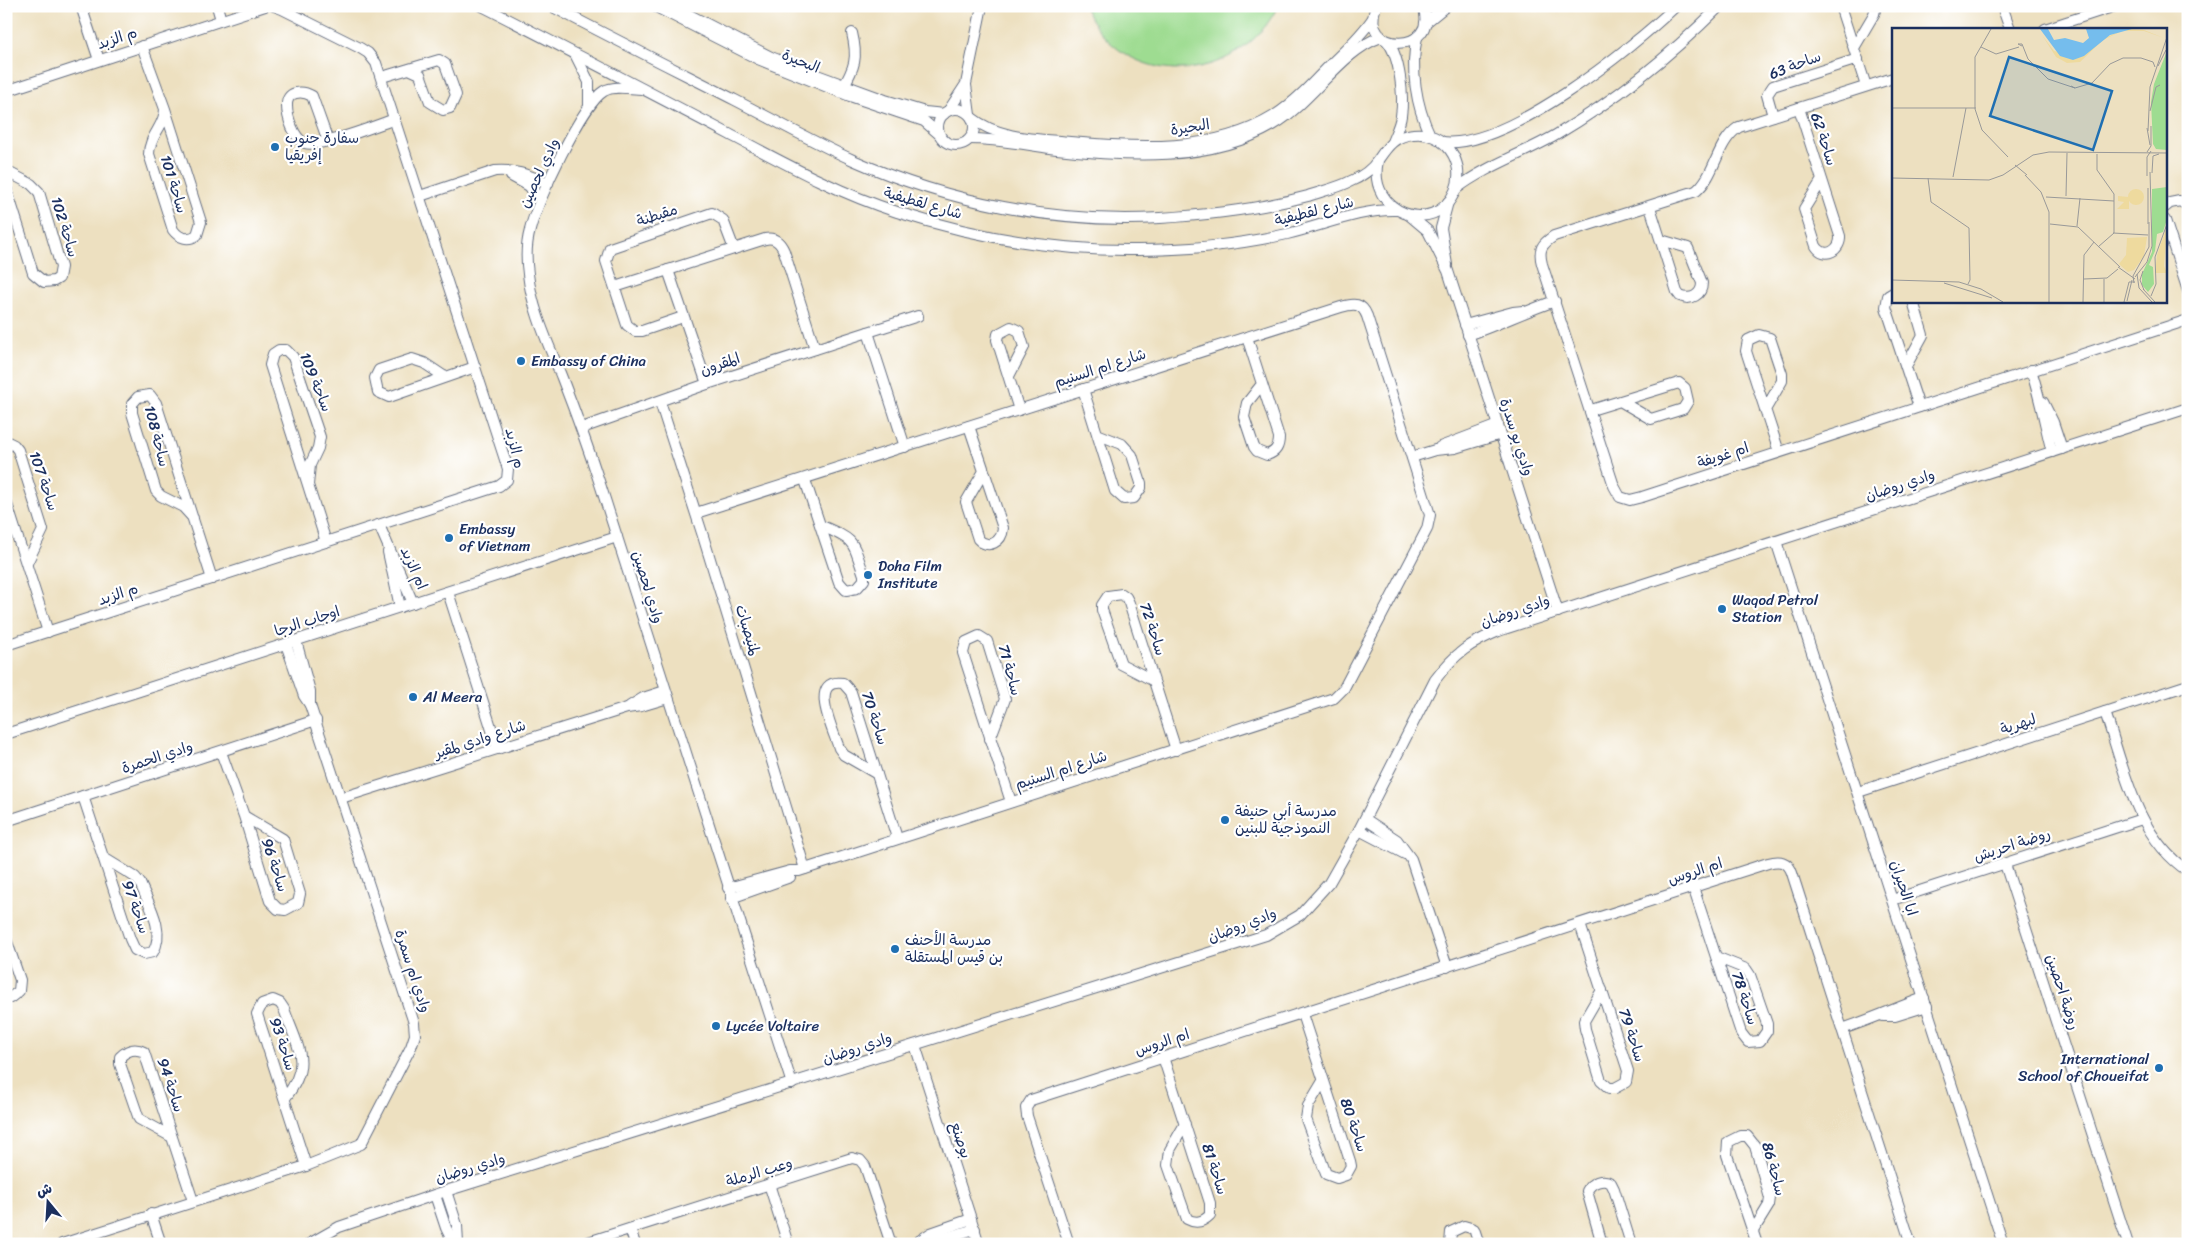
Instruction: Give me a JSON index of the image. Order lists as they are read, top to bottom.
{
  "streets": {
    "street": [
      "م الزبد",
      "البحيرة",
      "ساحة 63",
      "ساحة 62",
      "وادي لحصين",
      "ساحة 101",
      "شارع لقطيفية",
      "مقيطنة",
      "ساحة 102",
      "المقرون",
      "شارع ام السنيم",
      "ساحة 109",
      "ساحة 108",
      "وادي بو سدرة",
      "ام غويفة",
      "ساحة 107",
      "وادي روضان",
      "ام الزبد",
      "اوجاب الرجا",
      "ساحة 72",
      "لمنيصبات",
      "ساحة 71",
      "ساحة 70",
      "لبهرية",
      "شارع وادي لمقير",
      "وادي الحمرة",
      "روضة احريش",
      "ساحة 96",
      "ام الروس",
      "ابا الحيران",
      "ساحة 97",
      "وادي ام سمرة",
      "روضة احصين",
      "ساحة 78",
      "ساحة 79",
      "ساحة 93",
      "ساحة 94",
      "ساحة 80",
      "بوصنع",
      "ساحة 81",
      "ساحة 86",
      "وعب الرملة"
    ]
  },
  "crossings": [
    ["م الزبد", "ساحة 101"],
    ["م الزبد", "ساحة 109"],
    ["م الزبد", "ساحة 108"],
    ["م الزبد", "ام الزبد"],
    ["ساحة 63", "ام غويفة"],
    ["ساحة 62", "ام غويفة"],
    ["وادي لحصين", "شارع لقطيفية"],
    ["وادي لحصين", "المقرون"],
    ["وادي لحصين", "شارع ام السنيم"],
    ["وادي لحصين", "وادي روضان"],
    ["وادي لحصين", "اوجاب الرجا"],
    ["وادي لحصين", "شارع وادي لمقير"],
    ["شارع لقطيفية", "وادي بو سدرة"],
    ["المقرون", "لمنيصبات"],
    ["شارع ام السنيم", "ساحة 72"],
    ["شارع ام السنيم", "لمنيصبات"],
    ["شارع ام السنيم", "ساحة 71"],
    ["شارع ام السنيم", "ساحة 70"],
    ["وادي بو سدرة", "وادي روضان"],
    ["وادي روضان", "ابا الحيران"],
    ["وادي روضان", "بوصنع"],
    ["ام الزبد", "اوجاب الرجا"],
    ["اوجاب الرجا", "وادي ام سمرة"],
    ["لبهرية", "ابا الحيران"],
    ["شارع وادي لمقير", "وادي ام سمرة"],
    ["وادي الحمرة", "ساحة 96"],
    ["وادي الحمرة", "ساحة 97"],
    ["وادي الحمرة", "وادي ام سمرة"],
    ["روضة احريش", "ابا الحيران"],
    ["روضة احريش", "روضة احصين"],
    ["ام الروس", "ساحة 78"],
    ["ام الروس", "ساحة 79"],
    ["ام الروس", "ساحة 80"],
    ["ام الروس", "ساحة 81"],
    ["وادي ام سمرة", "ساحة 93"],
    ["وادي ام سمرة", "ساحة 94"]
  ],
  "places": [
    "سفارة جنوب إفريقيا",
    "Embassy of China",
    "Embassy of Vietnam",
    "Doha Film Institute",
    "Waqod Petrol Station",
    "Al Meera",
    "مدرسة أبي حنيفة النموذجية للبنين",
    "مدرسة الأحنف بن قيس المستقلة",
    "Lycée Voltaire",
    "International School of Choueifat"
  ],
  "north": "top"
}
